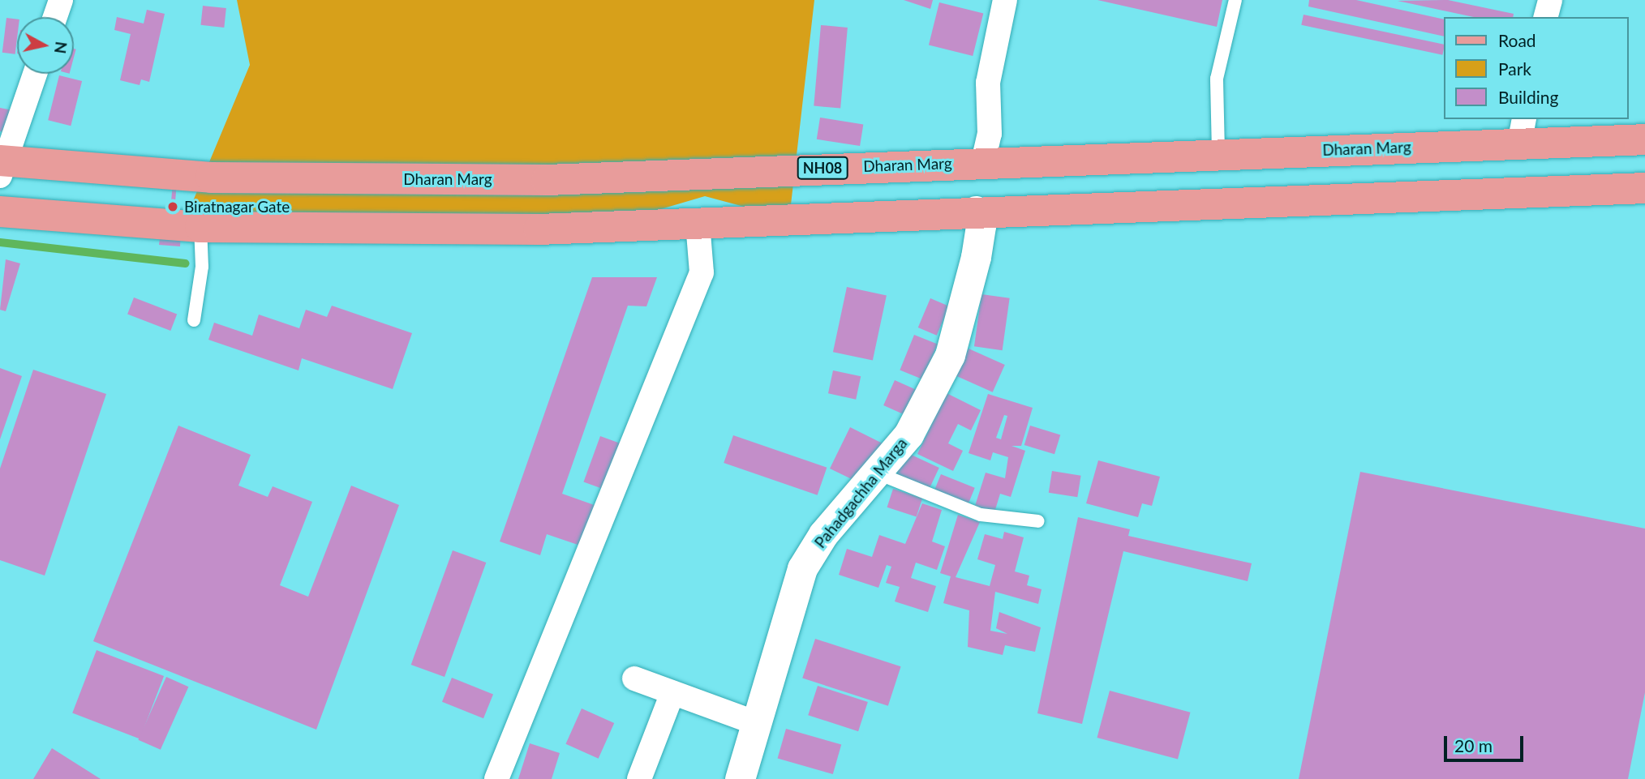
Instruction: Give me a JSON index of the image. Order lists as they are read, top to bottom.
{
  "streets": {
    "main road": ["Dharan Marg", "NH08"],
    "street": ["Pahadgachha Marga"]
  },
  "places": ["Biratnagar Gate"],
  "legend": ["Road", "Park", "Building"],
  "scale_bar": "20 m",
  "north": "right"
}
